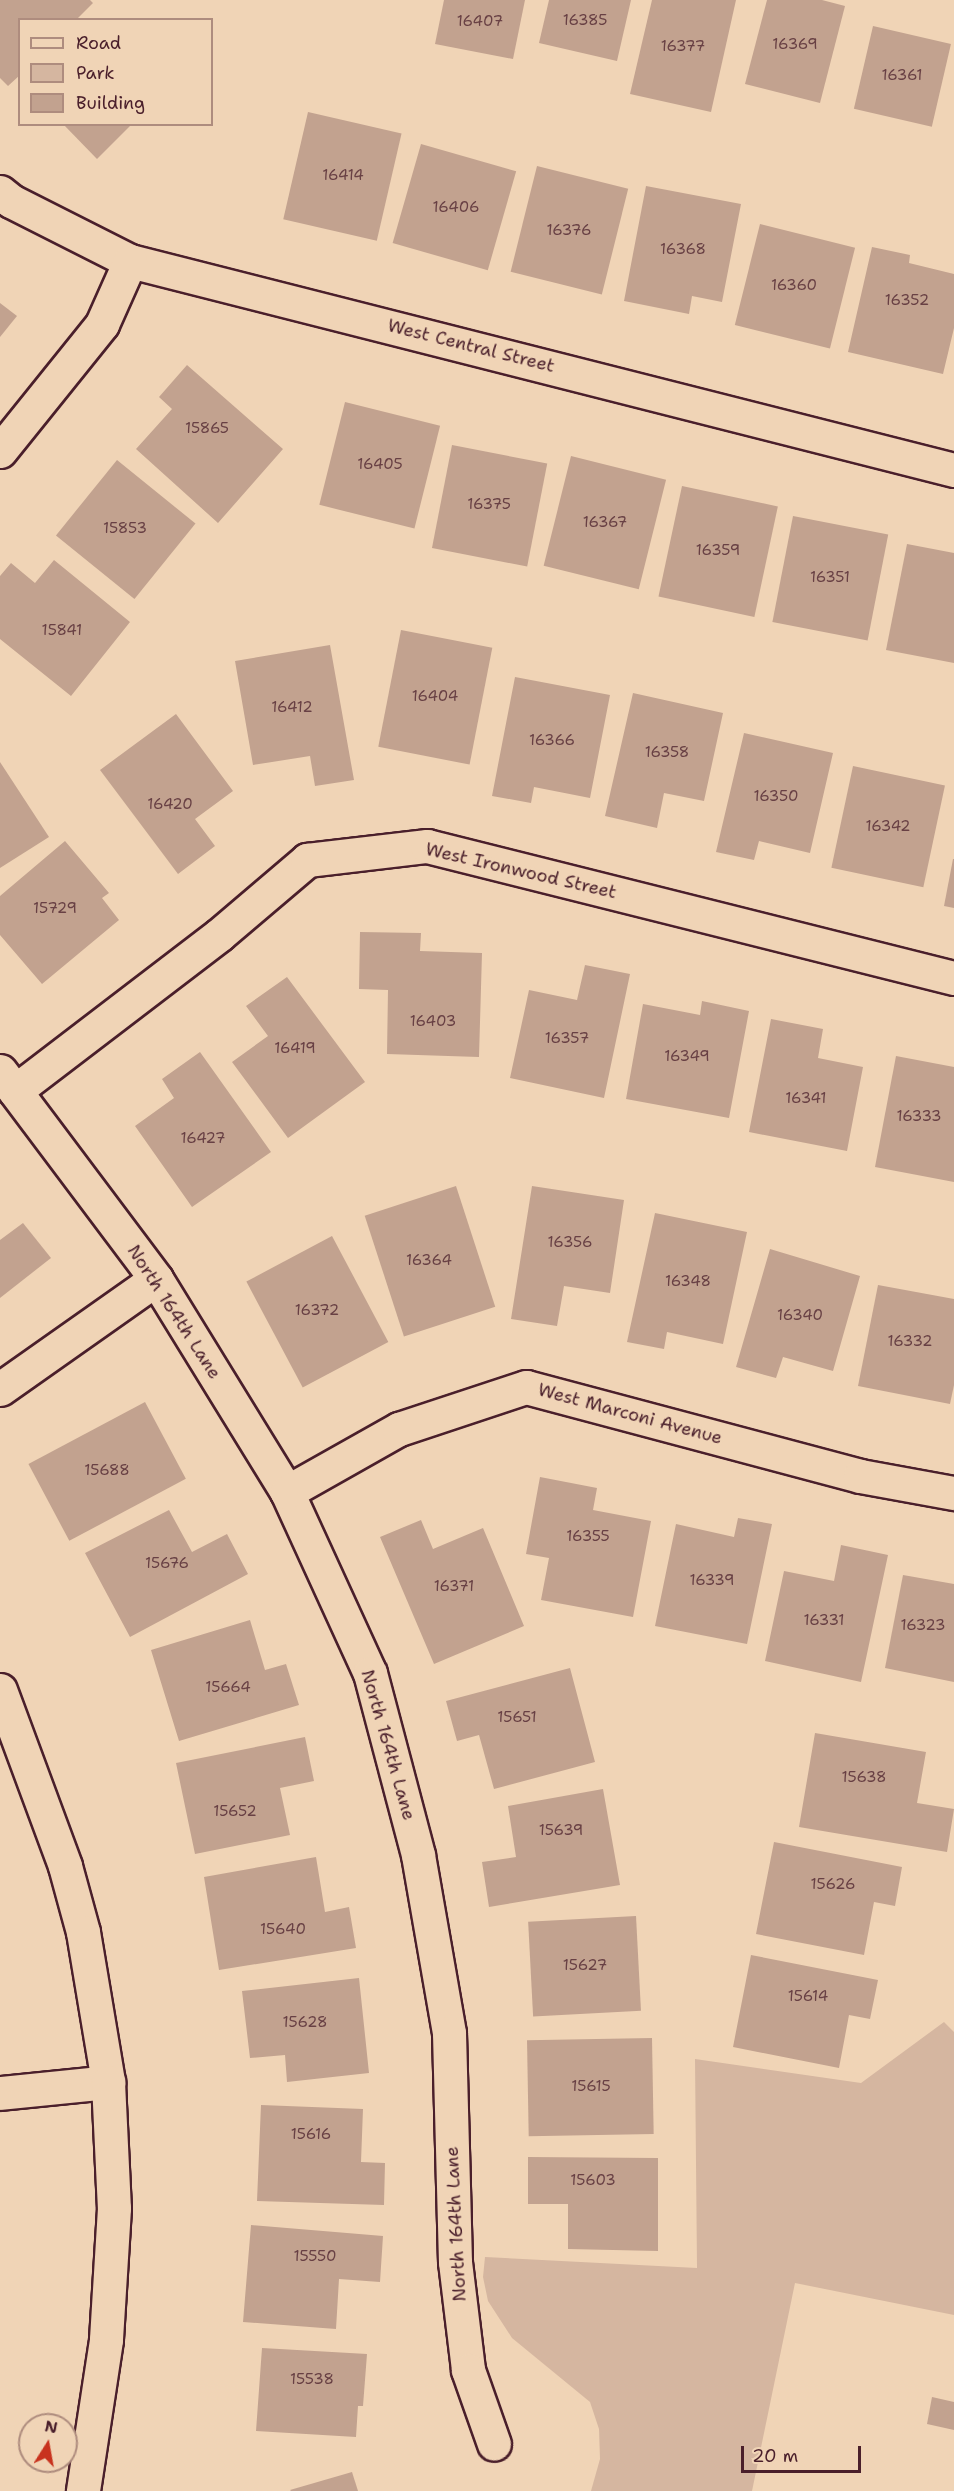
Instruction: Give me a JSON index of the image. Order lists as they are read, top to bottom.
{
  "streets": {
    "street": [
      "West Central Street",
      "West Ironwood Street",
      "North 164th Lane",
      "West Marconi Avenue"
    ]
  },
  "crossings": [
    ["West Ironwood Street", "North 164th Lane"],
    ["North 164th Lane", "West Marconi Avenue"]
  ],
  "house_numbers": [
    "16385",
    "16407",
    "16369",
    "16377",
    "16361",
    "16414",
    "16406",
    "16376",
    "16368",
    "16360",
    "16352",
    "15865",
    "16405",
    "16375",
    "16367",
    "15853",
    "16359",
    "16351",
    "15841",
    "16404",
    "16412",
    "16366",
    "16358",
    "16350",
    "16420",
    "16342",
    "15729",
    "16403",
    "16357",
    "16419",
    "16349",
    "16341",
    "16333",
    "16427",
    "16356",
    "16364",
    "16348",
    "16372",
    "16340",
    "16332",
    "15688",
    "16355",
    "15676",
    "16339",
    "16371",
    "16331",
    "16323",
    "15664",
    "15651",
    "15638",
    "15652",
    "15639",
    "15626",
    "15640",
    "15627",
    "15614",
    "15628",
    "15615",
    "15616",
    "15603",
    "15550",
    "15538"
  ],
  "legend": ["Road", "Park", "Building"],
  "scale_bar": "20 m",
  "north": "top"
}
